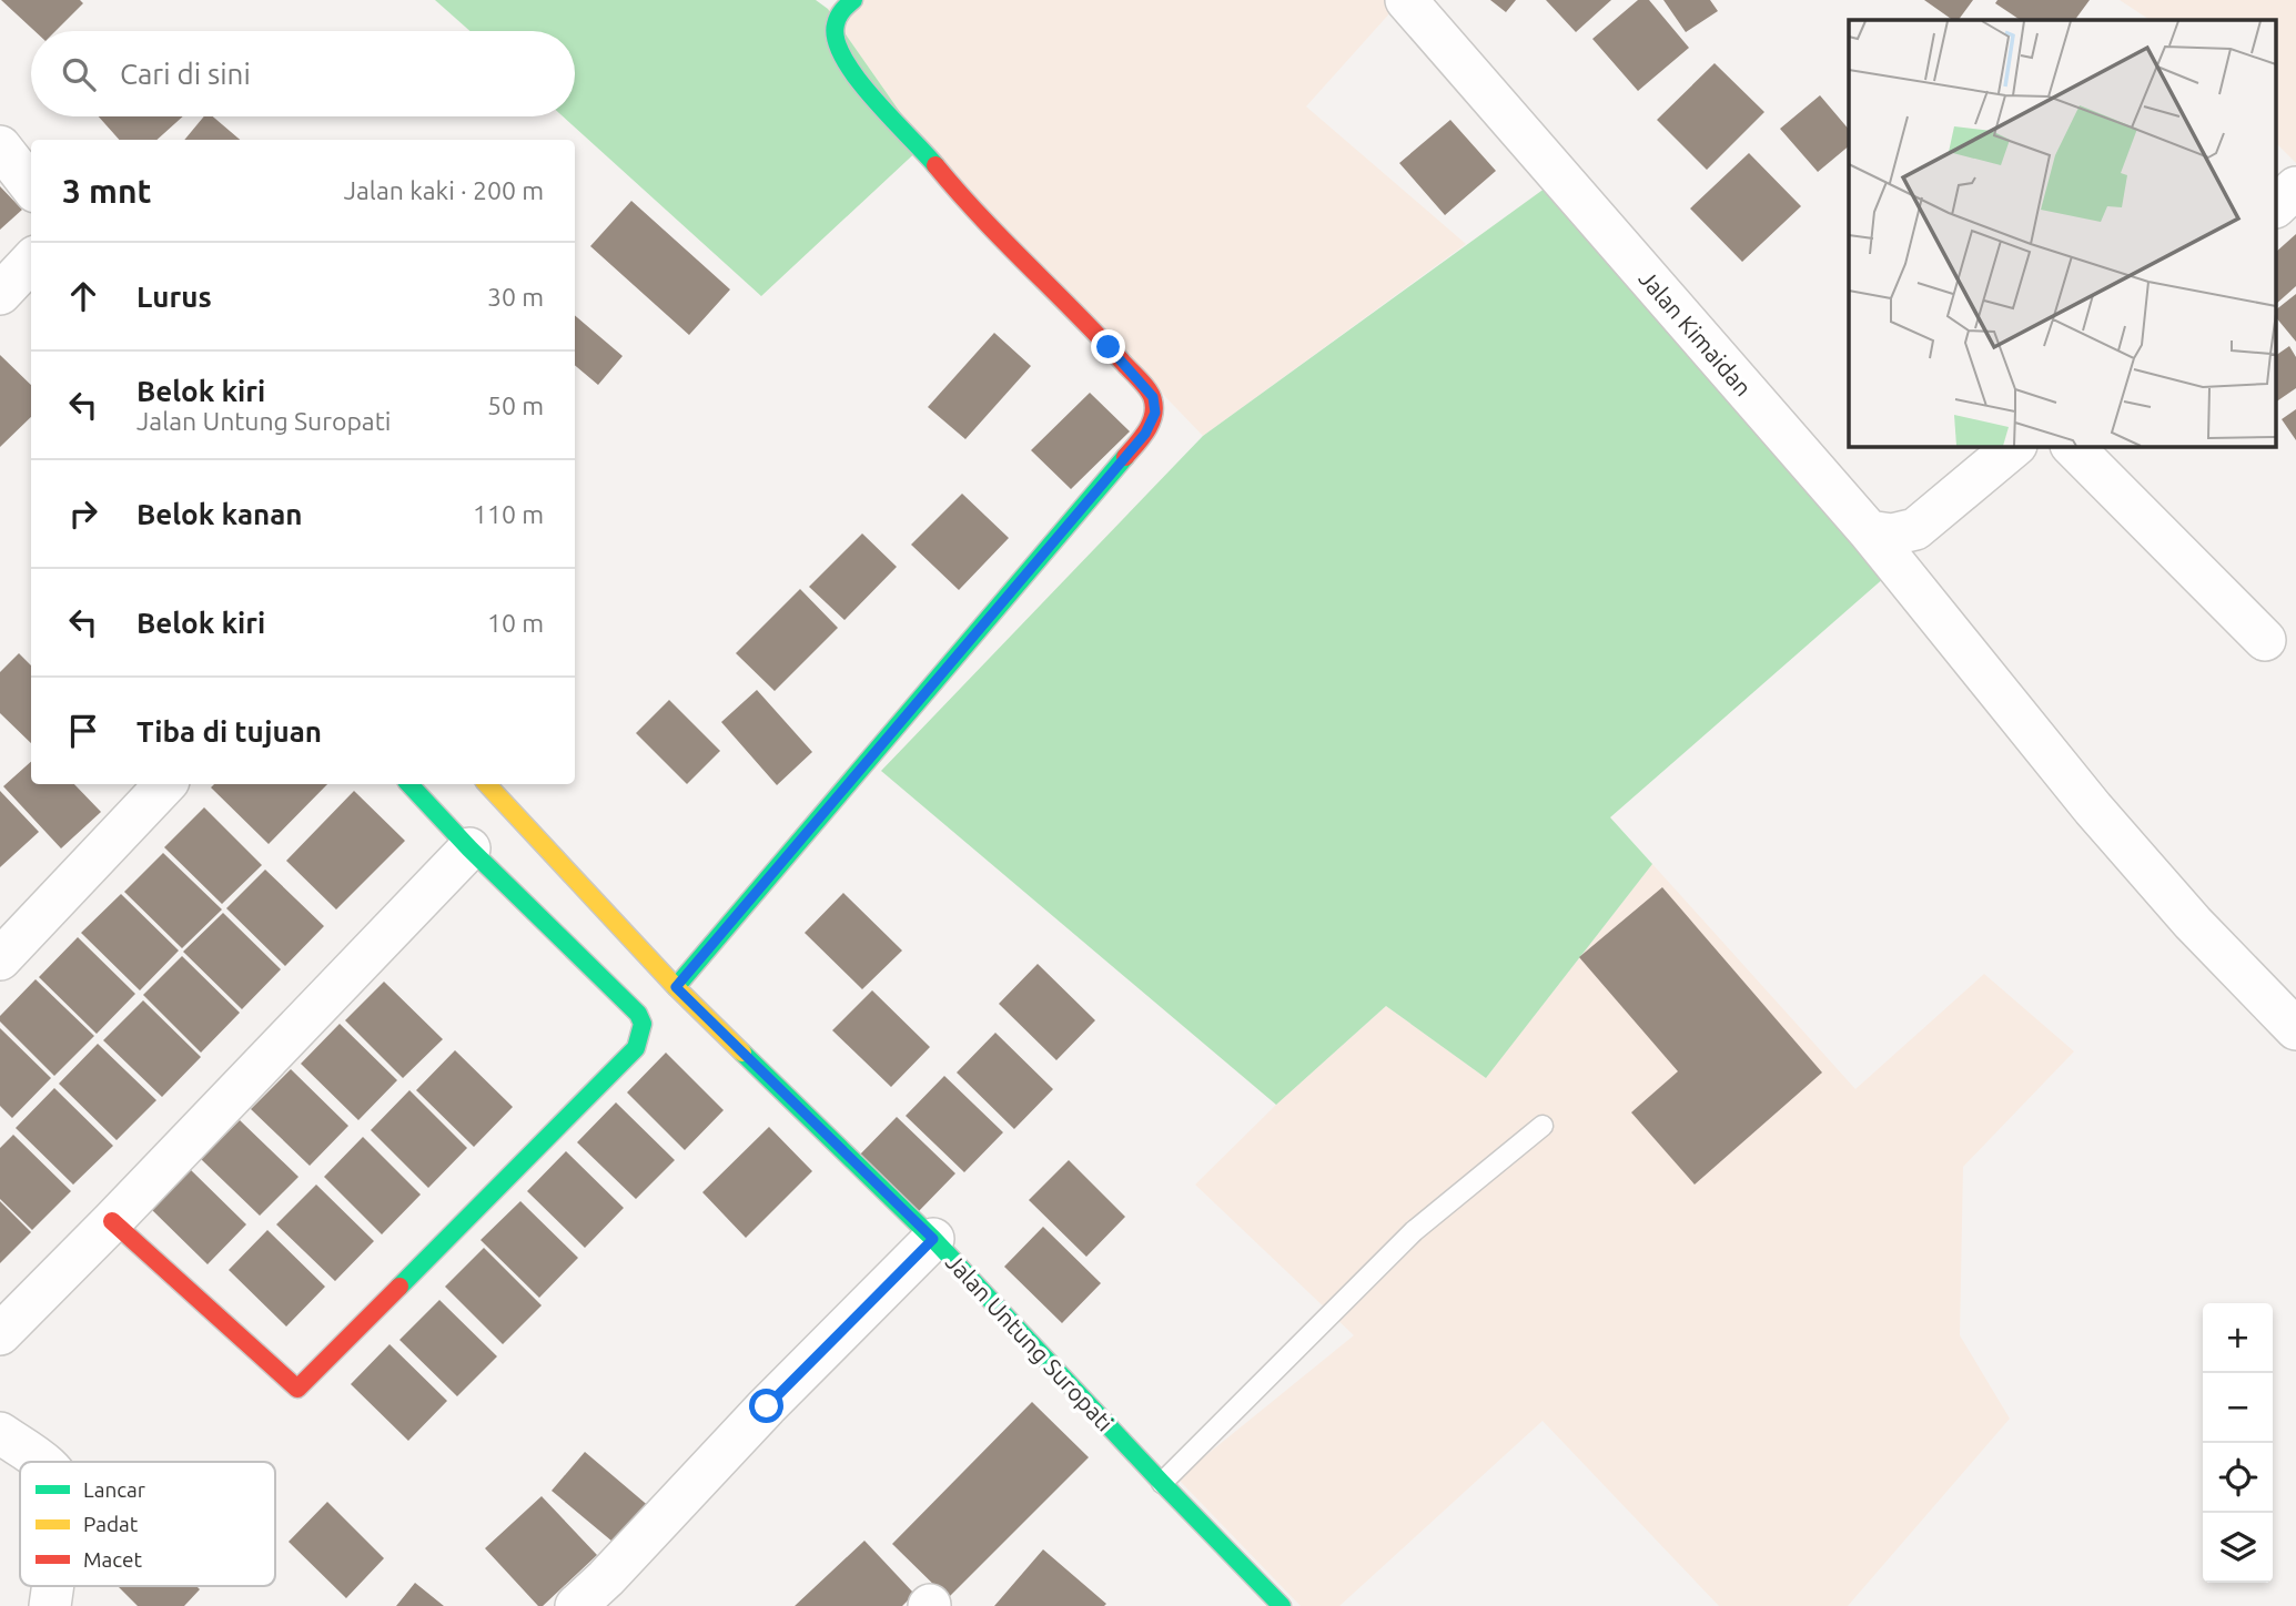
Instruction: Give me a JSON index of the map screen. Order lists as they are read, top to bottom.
{
  "streets": {
    "street": ["Jalan Kimaidan", "Jalan Untung Suropati"]
  },
  "legend": ["Lancar", "Padat", "Macet"],
  "page": {
    "search": "Cari di sini",
    "heading": ["3 mnt", "Jalan kaki · 200 m"],
    "list": [
      ["Lurus", "30 m"],
      ["Belok kiri", "Jalan Untung Suropati", "50 m"],
      ["Belok kanan", "110 m"],
      ["Belok kiri", "10 m"],
      "Tiba di tujuan"
    ],
    "map_buttons": ["+", "−"]
  }
}
